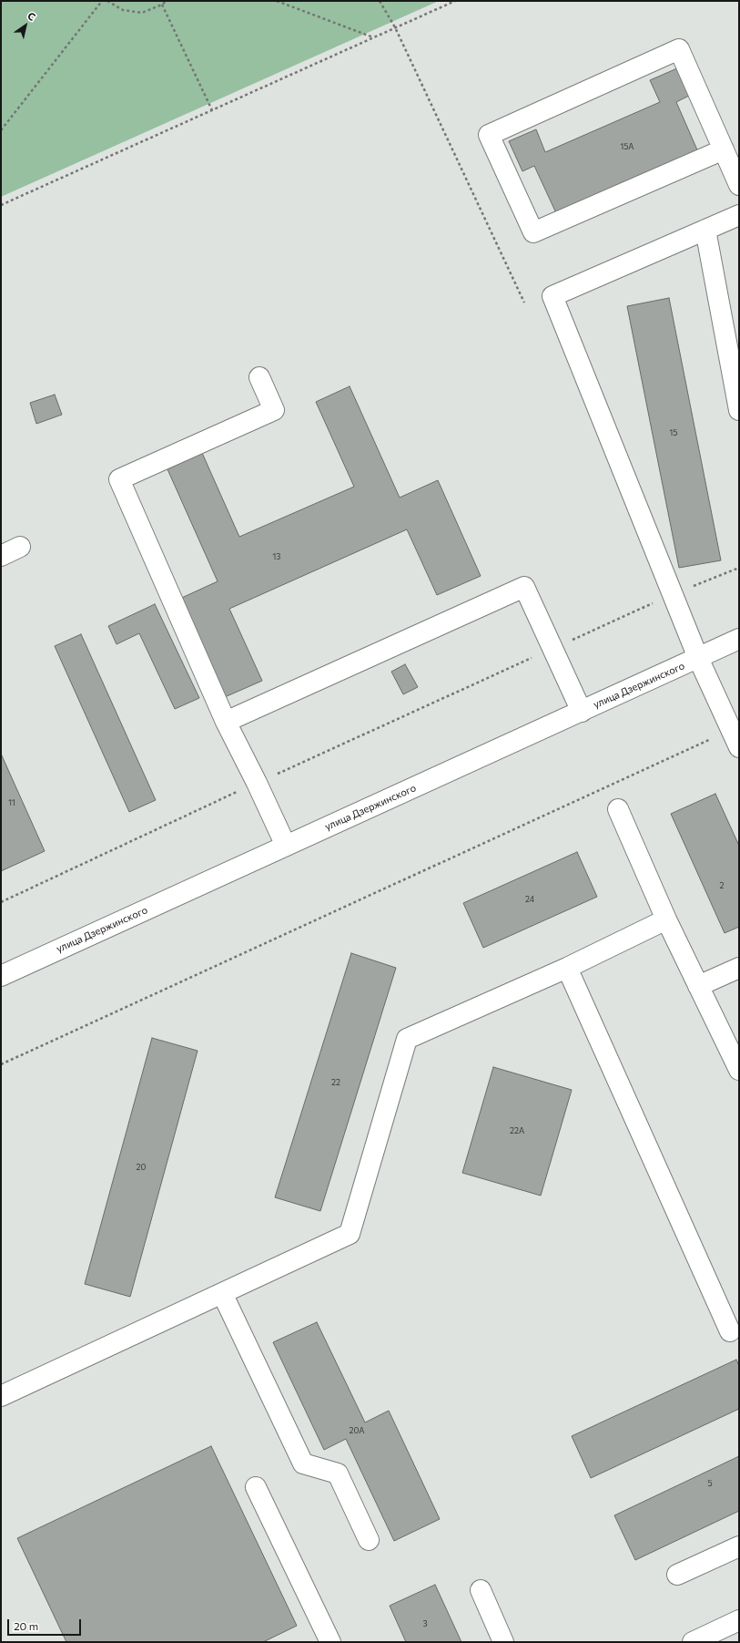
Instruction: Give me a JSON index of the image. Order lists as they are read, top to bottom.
{
  "streets": {
    "main road": ["улица Дзержинского"]
  },
  "house_numbers": [
    "15А",
    "15",
    "13",
    "11",
    "2",
    "24",
    "22",
    "22А",
    "20",
    "20А",
    "5",
    "3"
  ],
  "scale_bar": "20 m",
  "north": "top right"
}
